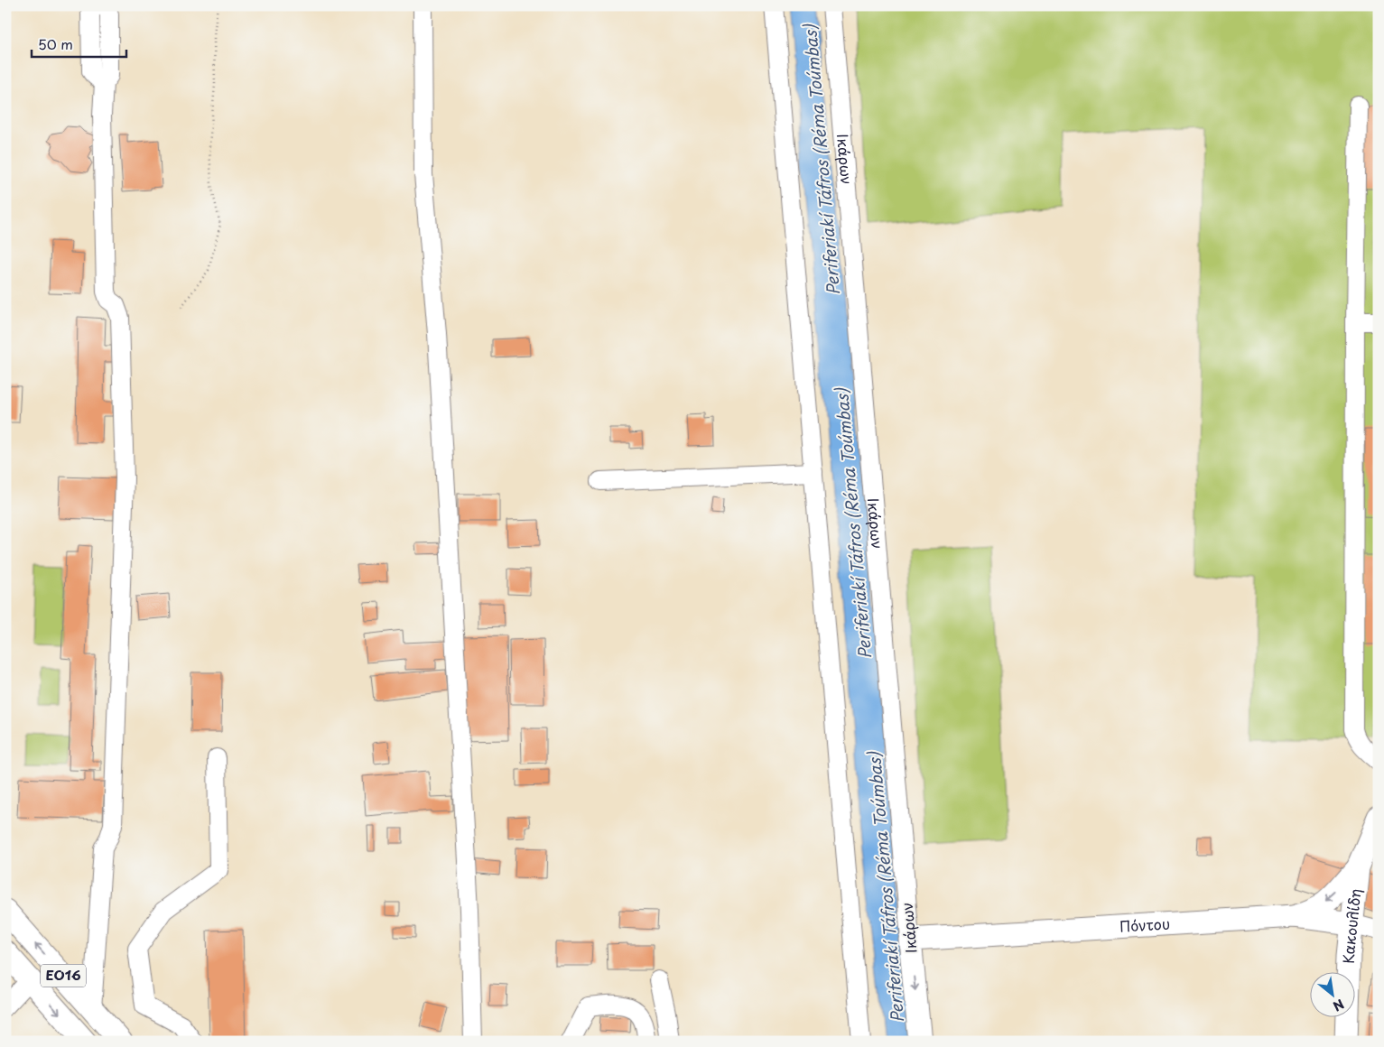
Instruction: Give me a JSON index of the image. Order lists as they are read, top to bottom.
{
  "streets": {
    "main road": [
      "Ικάρων",
      "Πόντου",
      "Κακουλίδη",
      "ΕΟ16"
    ]
  },
  "crossings": [
    ["Ικάρων", "Πόντου"],
    ["Πόντου", "Κακουλίδη"]
  ],
  "water": ["Periferiakí Táfros (Réma Toúmbas)"],
  "scale_bar": "50 m",
  "north": "bottom right"
}
